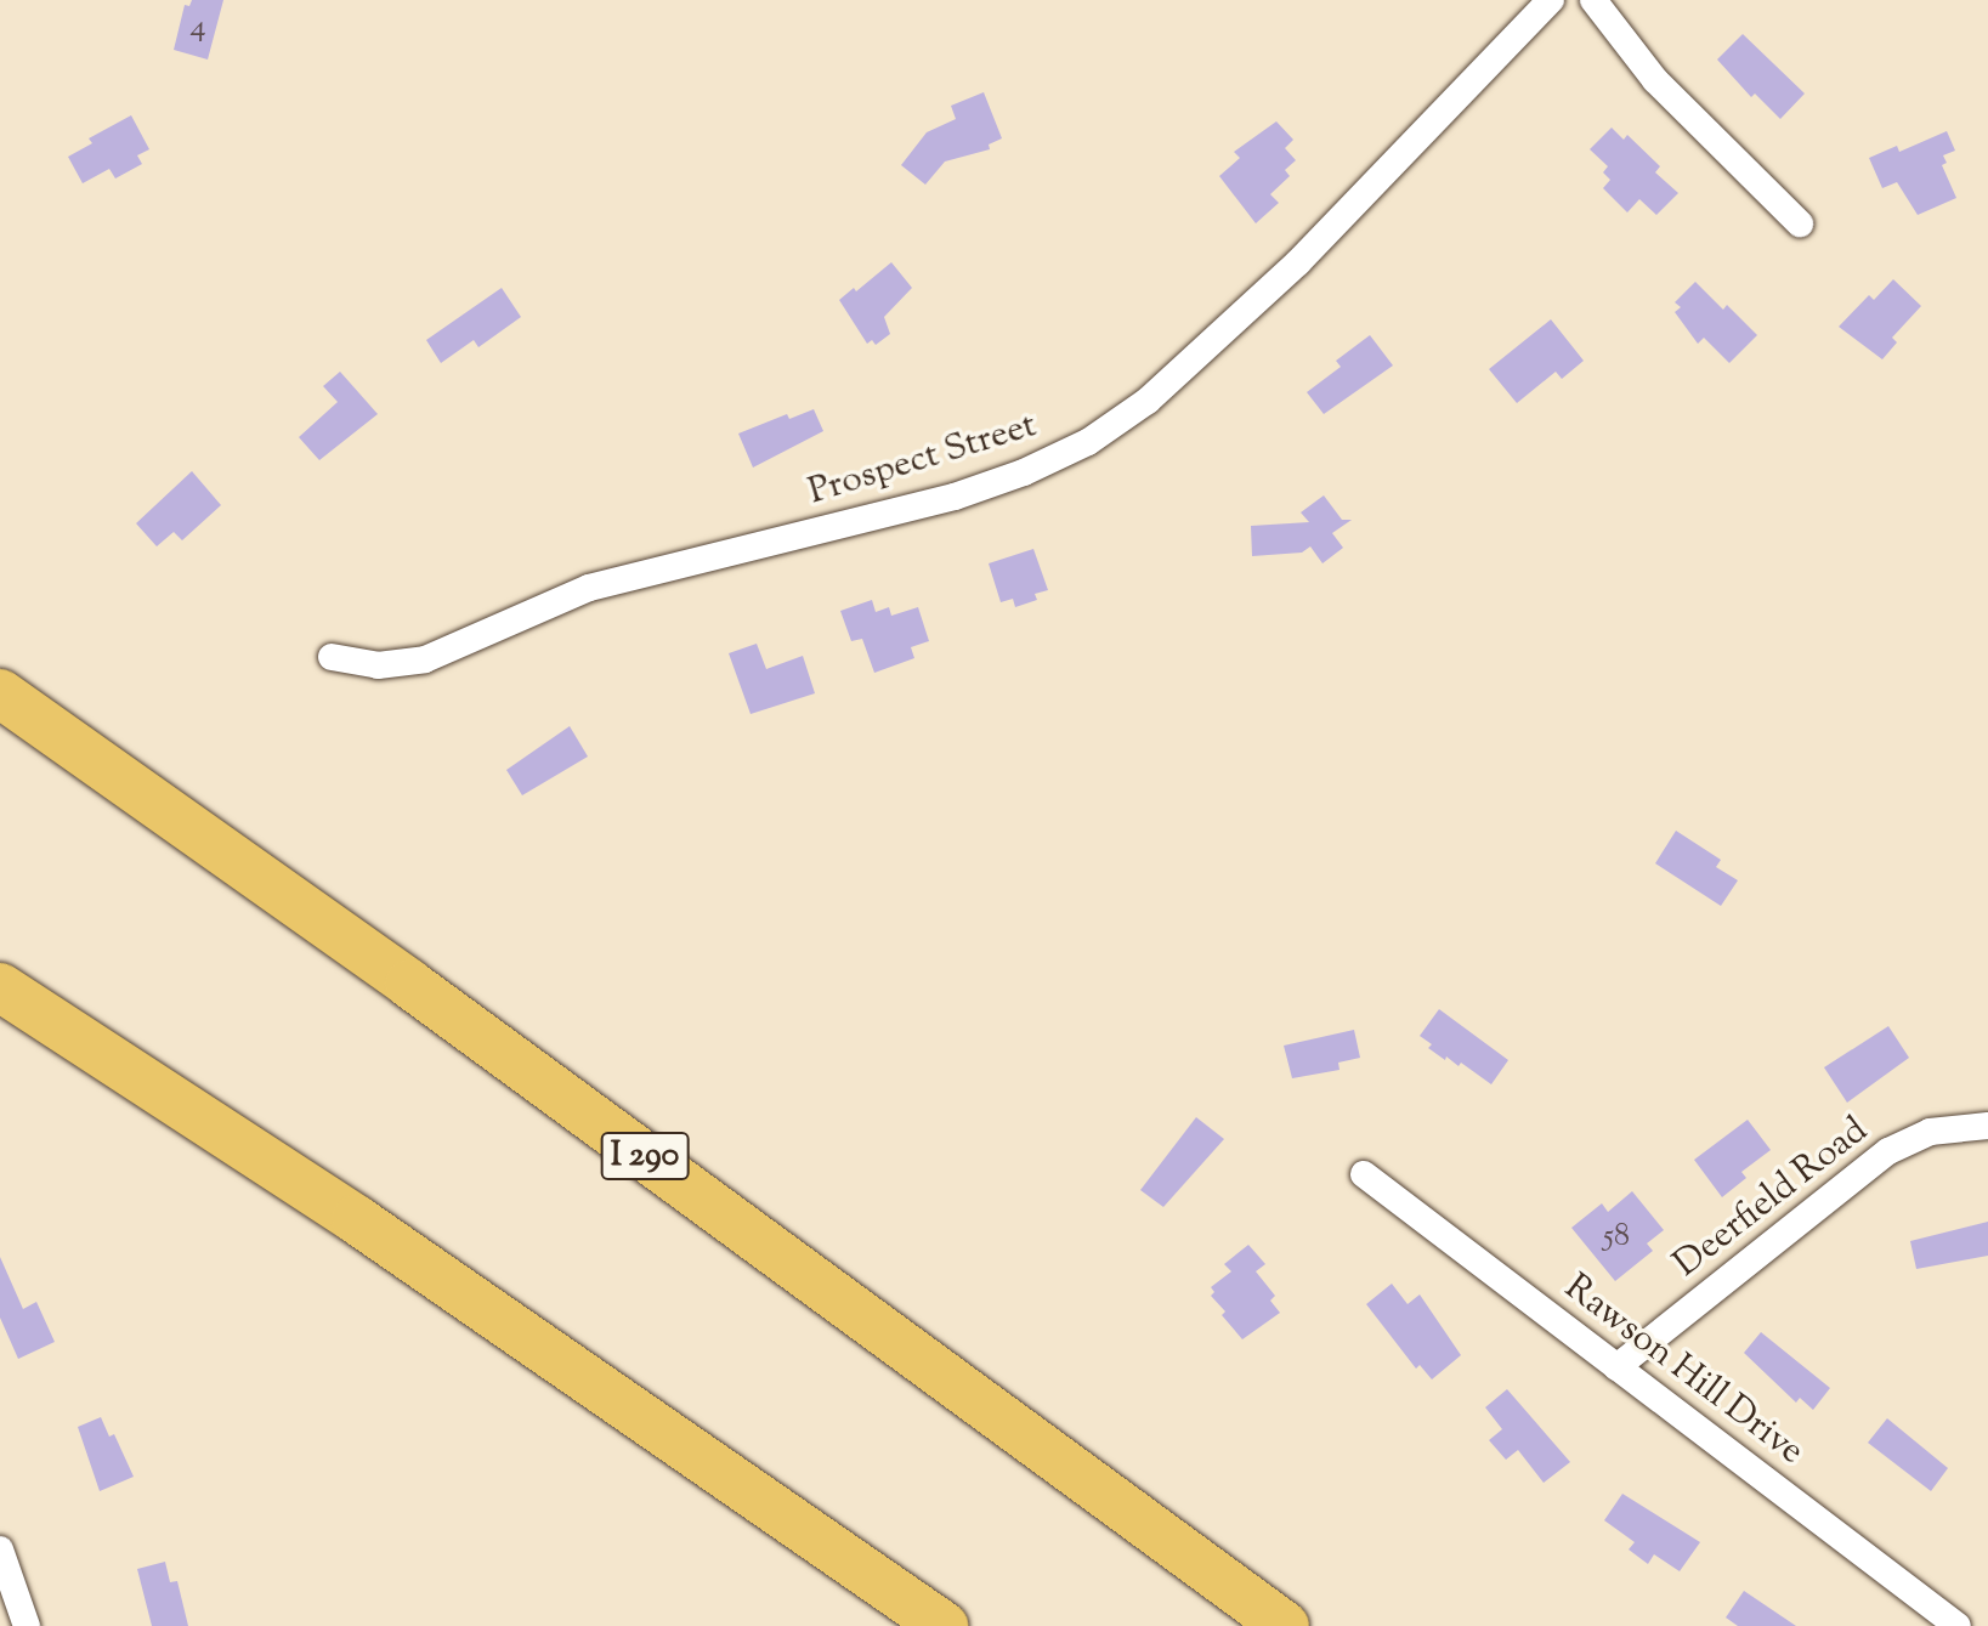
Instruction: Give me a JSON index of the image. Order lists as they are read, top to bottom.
{
  "streets": {
    "highway": ["I 290"],
    "street": ["Prospect Street", "Deerfield Road", "Rawson Hill Drive"]
  },
  "crossings": [
    ["Deerfield Road", "Rawson Hill Drive"]
  ],
  "house_numbers": ["4", "58"]
}
